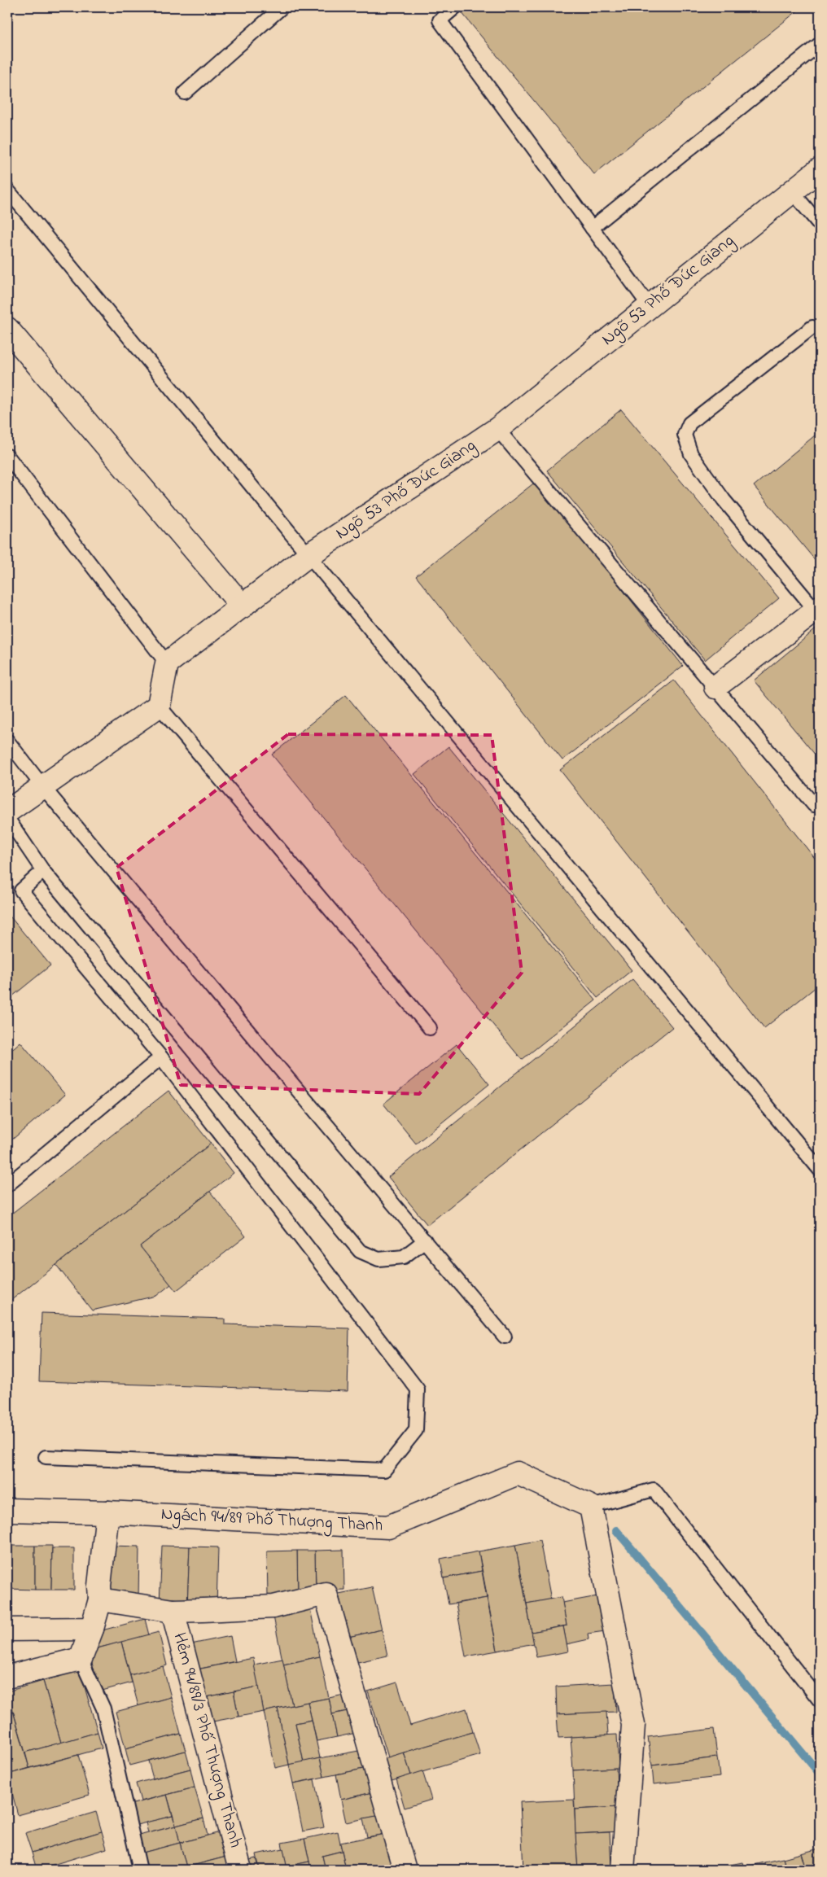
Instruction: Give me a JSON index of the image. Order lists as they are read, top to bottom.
{
  "streets": {
    "street": ["Ngõ 53 Phố Đức Giang", "Ngách 94/89 Phố Thượng Thanh", "Hẻm 94/89/3 Phố Thượng Thanh"]
  }
}
